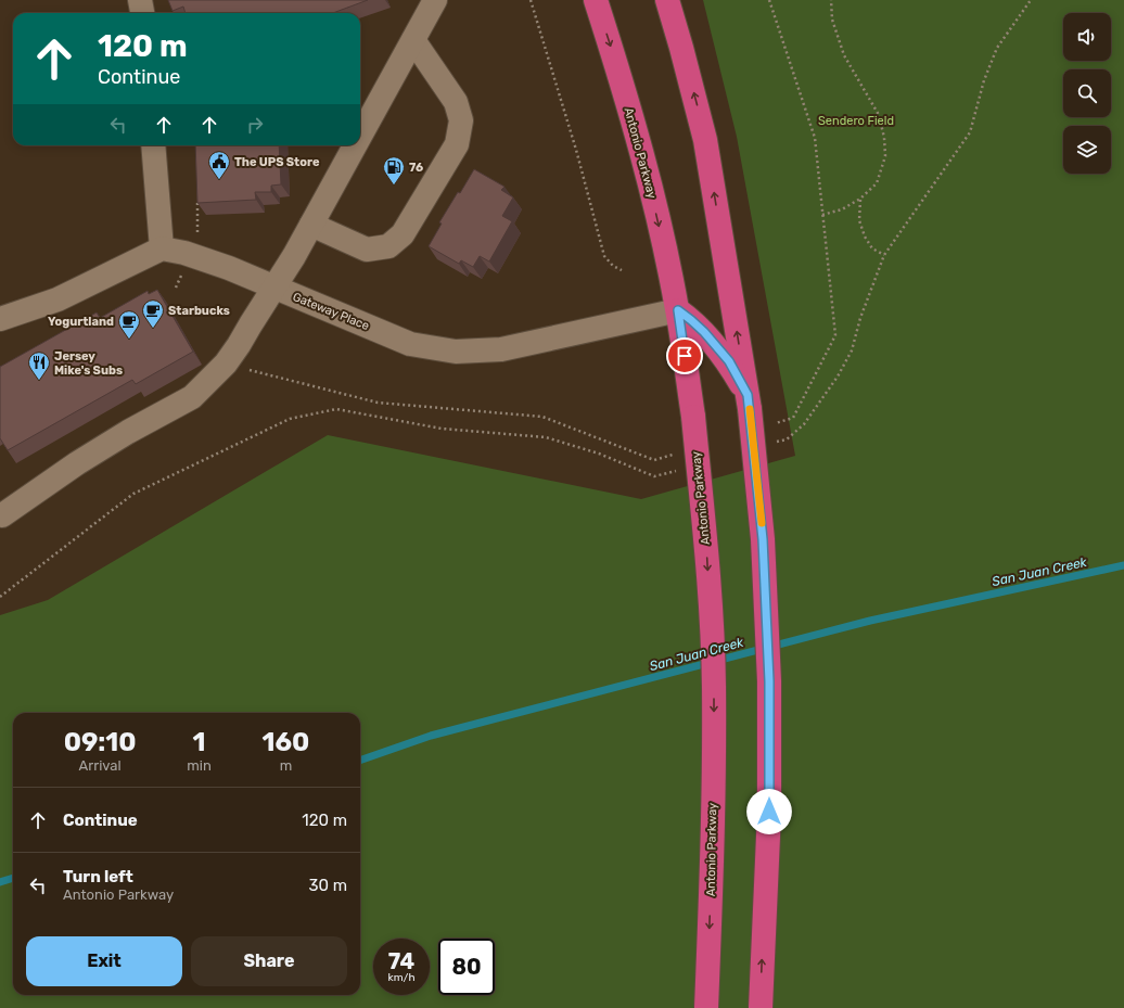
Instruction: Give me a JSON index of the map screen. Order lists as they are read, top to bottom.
{
  "streets": {
    "highway": ["Antonio Parkway"],
    "lane": ["Gateway Place"]
  },
  "crossings": [
    ["Antonio Parkway", "Gateway Place"]
  ],
  "water": ["San Juan Creek"],
  "parks": ["Sendero Field"],
  "places": {
    "public building": ["The UPS Store"],
    "fuel station": ["76"],
    "cafe": ["Starbucks", "Yogurtland"],
    "restaurant": ["Jersey Mike's Subs"]
  },
  "page": {
    "turn": ["120 m", "Continue"],
    "eta": [
      "09:10",
      "Arrival",
      "1",
      "min",
      "160",
      "m"
    ],
    "list": [
      {
        "name": "Continue",
        "value": "120 m"
      },
      {
        "name": "Turn left",
        "note": "Antonio Parkway",
        "value": "30 m"
      }
    ],
    "buttons": ["Exit", "Share"],
    "speed": "74 km/h",
    "limit": "80"
  }
}
